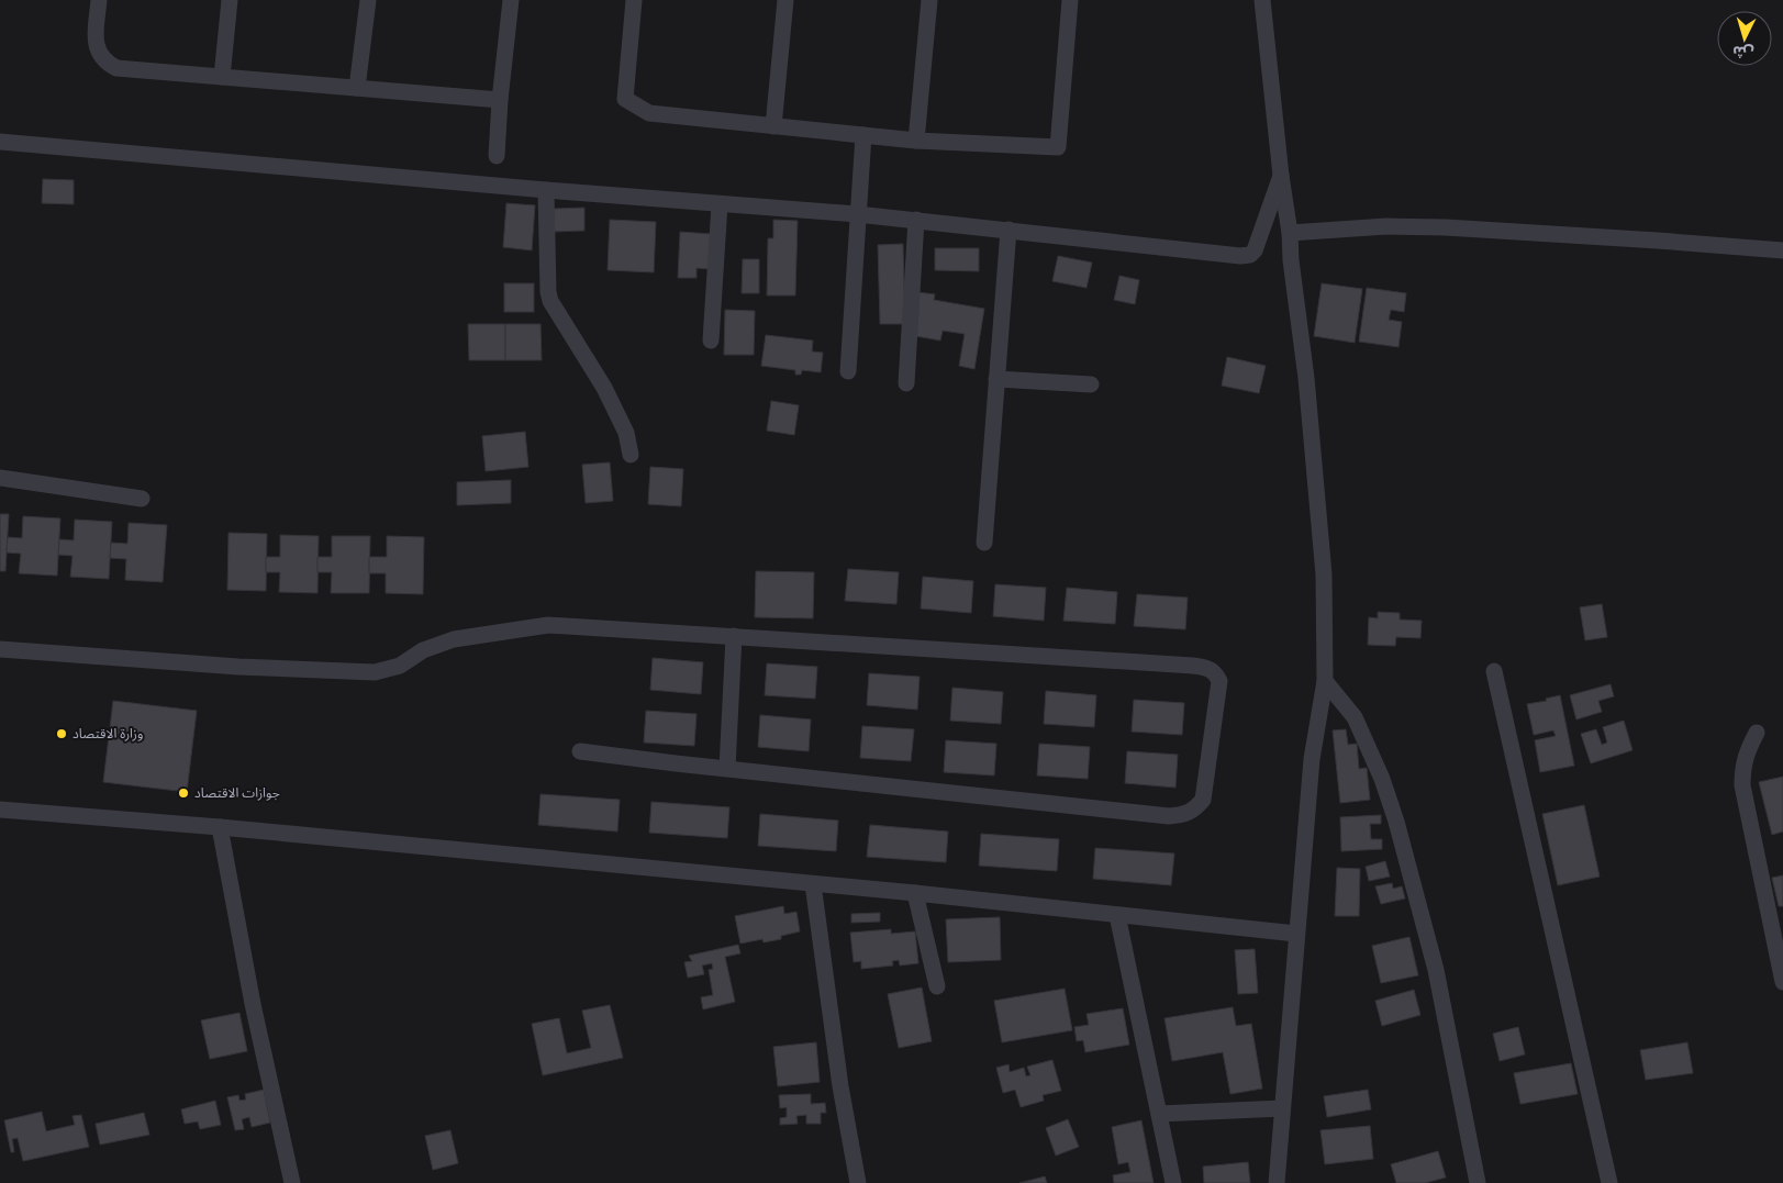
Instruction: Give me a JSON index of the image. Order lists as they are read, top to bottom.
{
  "places": ["وزارة الاقتصاد", "جوازات الاقتصاد"],
  "north": "bottom"
}
